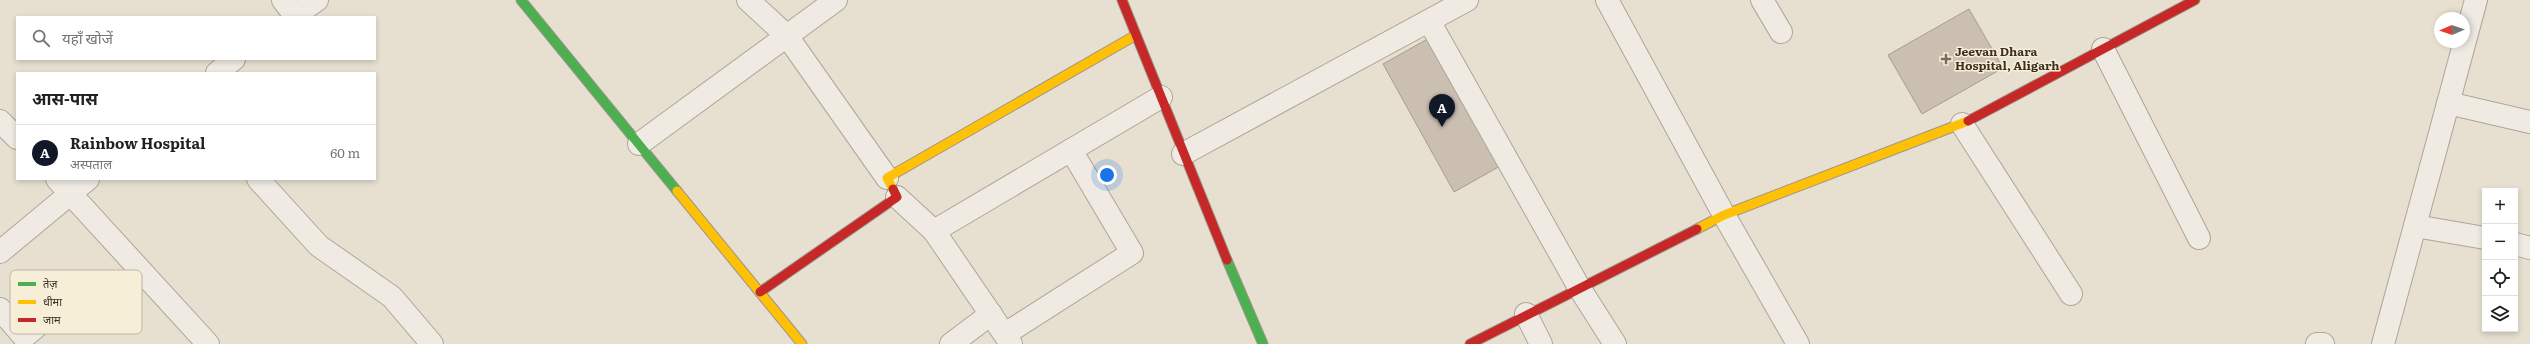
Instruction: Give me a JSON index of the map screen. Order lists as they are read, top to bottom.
{
  "places": {
    "health": ["Jeevan Dhara Hospital, Aligarh"]
  },
  "legend": ["तेज़", "धीमा", "जाम"],
  "north": "left",
  "page": {
    "search": "यहाँ खोजें",
    "heading": "आस-पास",
    "pins": "A",
    "list": [
      {
        "mark": "A",
        "name": "Rainbow Hospital",
        "note": "अस्पताल",
        "value": "60 m"
      }
    ],
    "map_buttons": ["+", "−"]
  }
}
